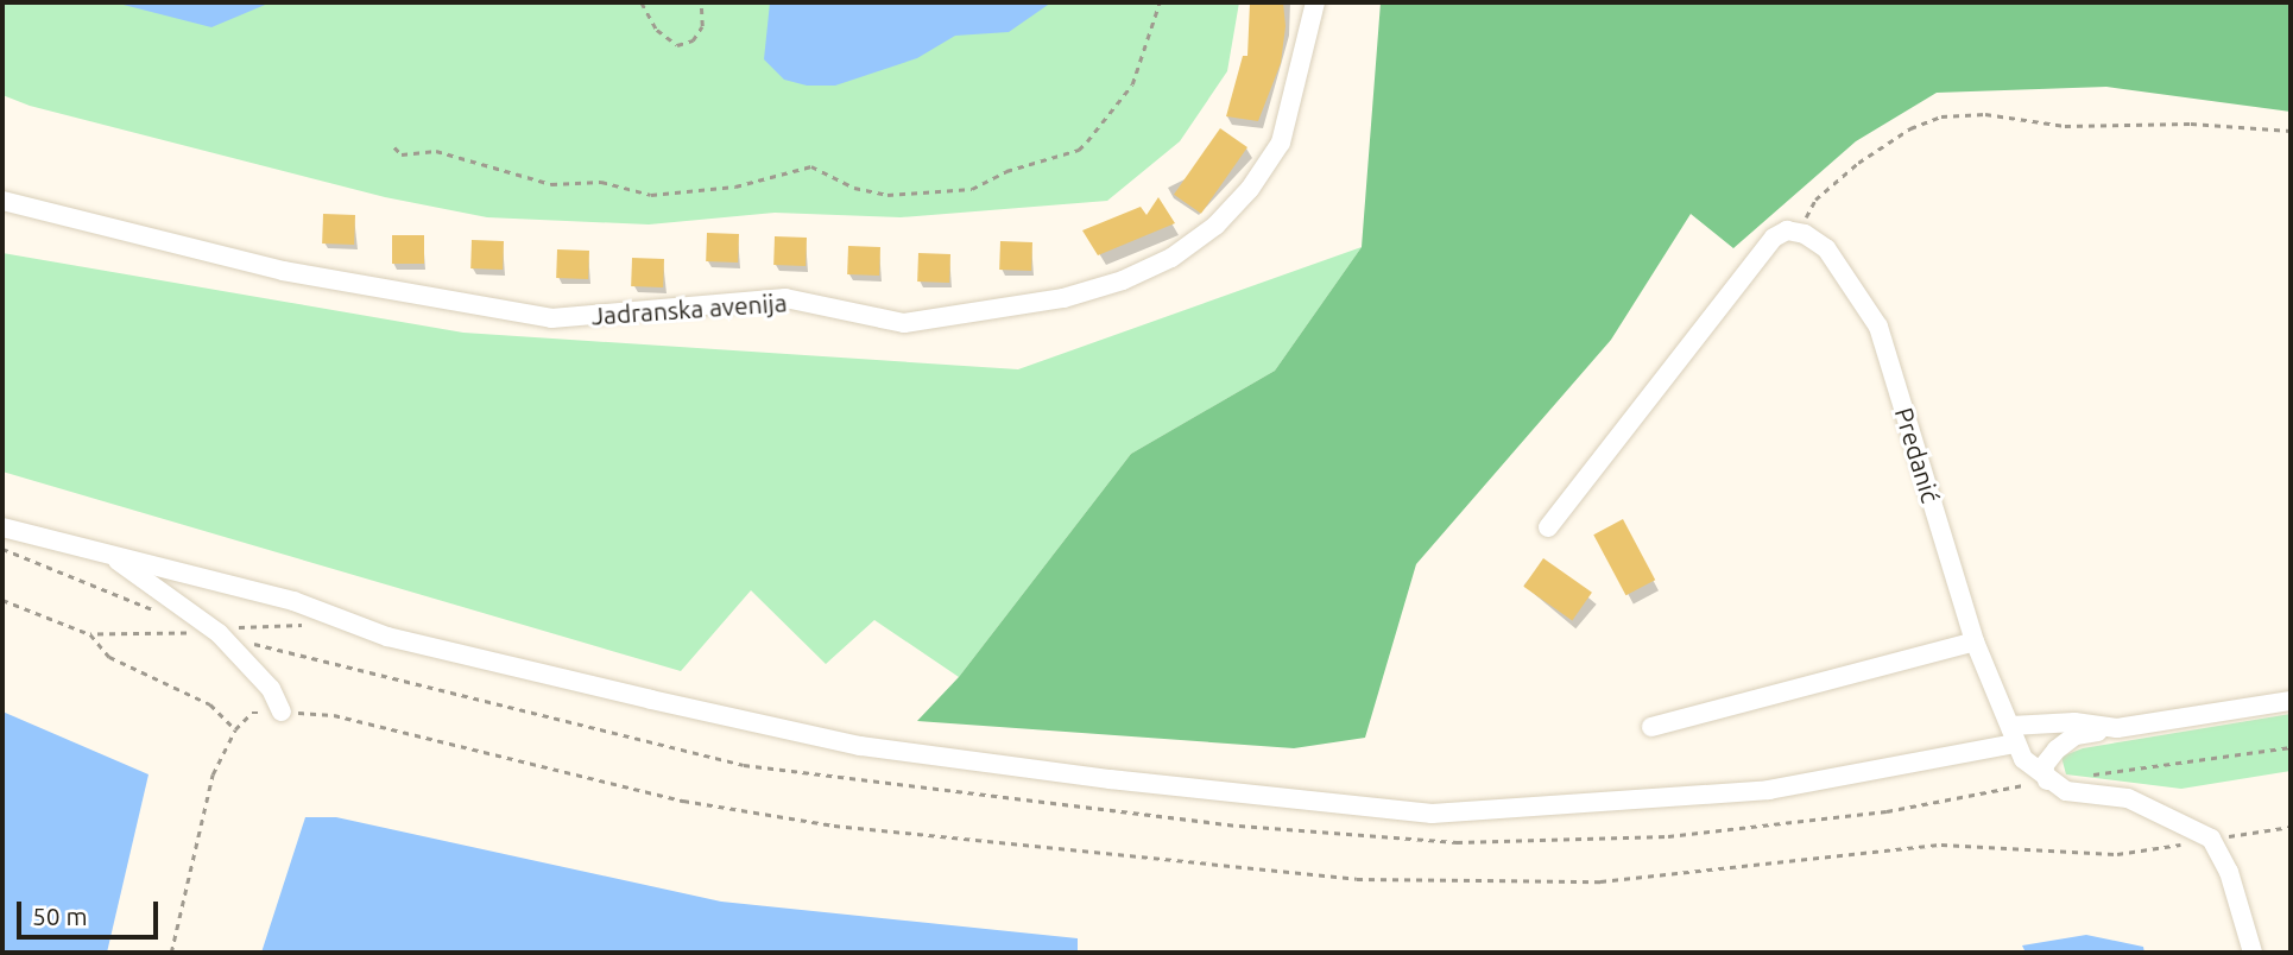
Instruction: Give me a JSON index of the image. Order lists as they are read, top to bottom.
{
  "streets": {
    "street": ["Jadranska avenija", "Predanić"]
  },
  "scale_bar": "50 m"
}
